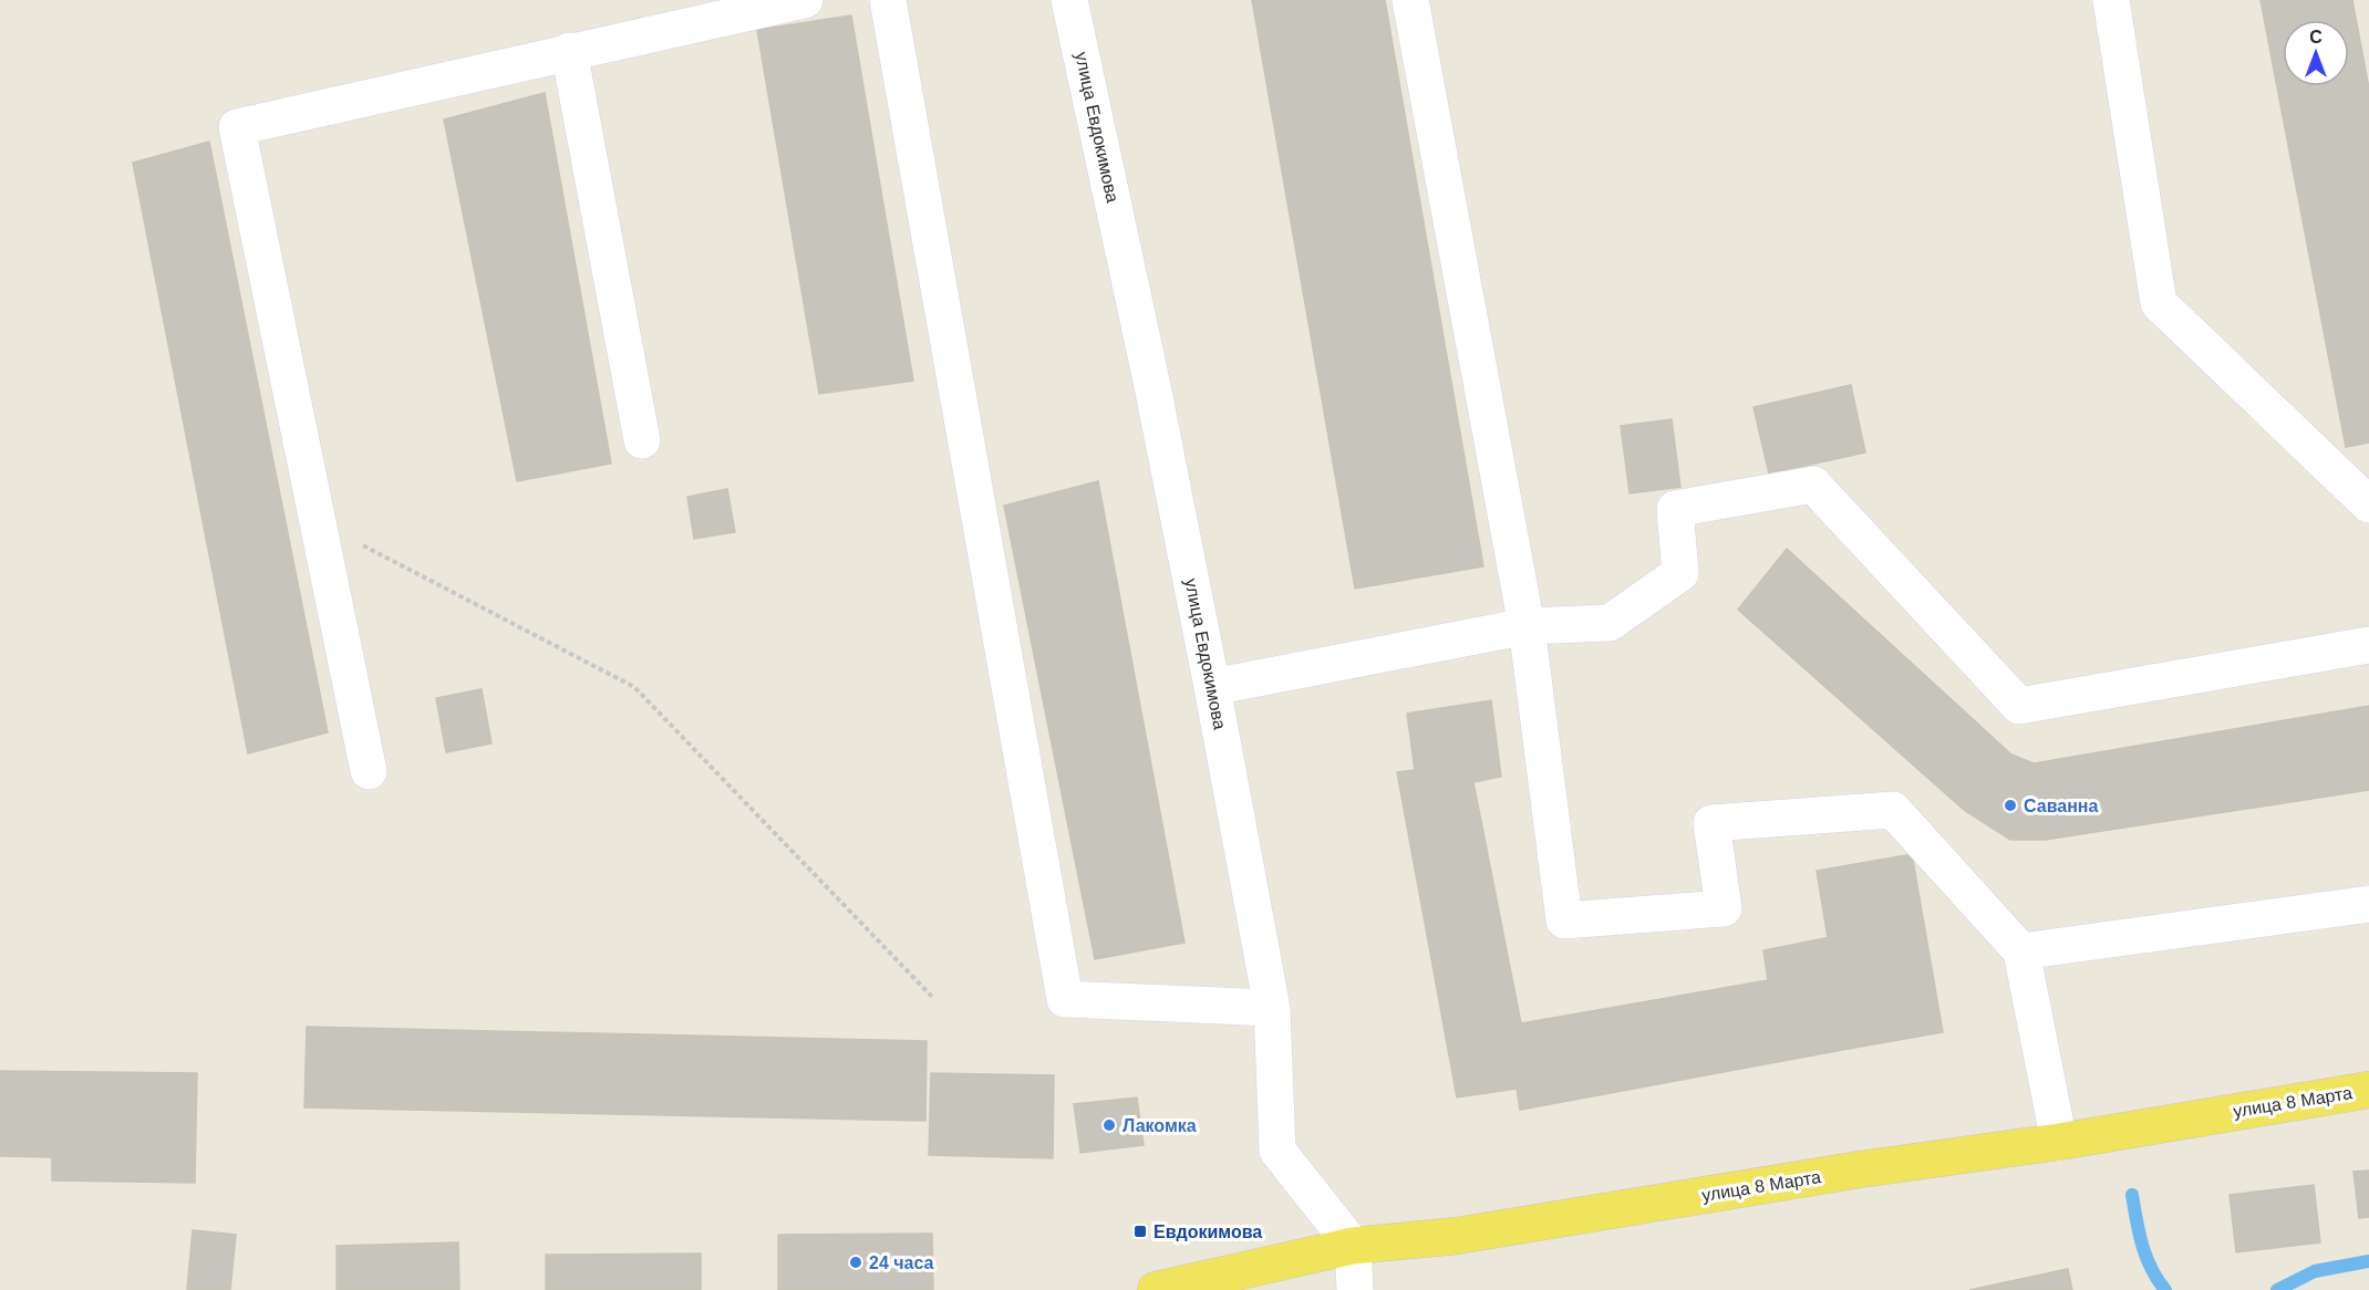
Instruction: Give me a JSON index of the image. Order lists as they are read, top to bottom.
{
  "streets": {
    "main road": ["улица 8 Марта"],
    "street": ["улица Евдокимова"]
  },
  "crossings": [
    ["улица Евдокимова", "улица 8 Марта"]
  ],
  "places": {
    "other": ["Саванна", "Лакомка", "24 часа"],
    "transit": ["Евдокимова"]
  },
  "north": "top"
}
